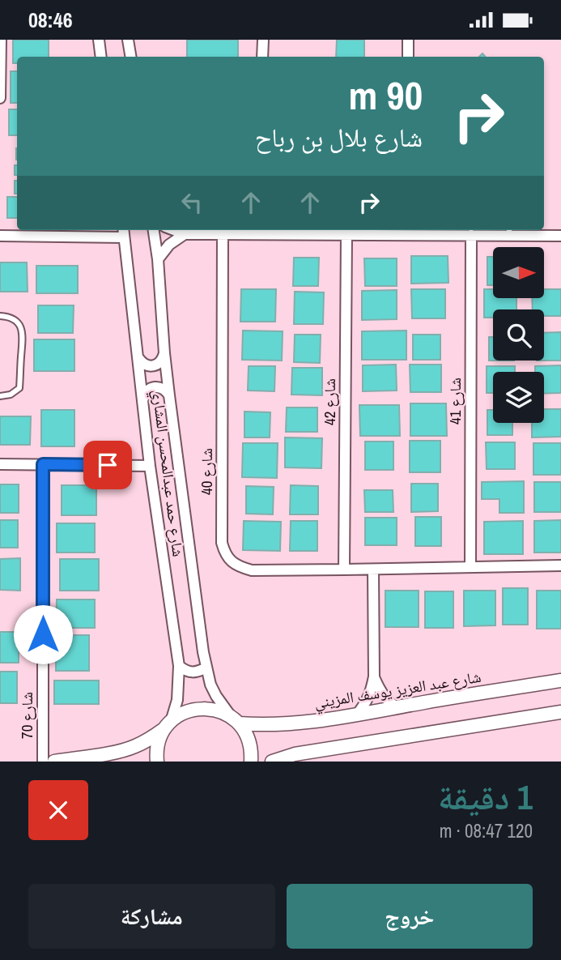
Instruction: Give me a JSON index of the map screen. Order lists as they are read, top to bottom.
{
  "streets": {
    "street": [
      "شارع 41",
      "شارع 42",
      "شارع 40",
      "شارع حمد عبدالمحسن المشاري",
      "شارع عبد العزيز يوسف المزيني",
      "شارع 70"
    ]
  },
  "crossings": [
    ["شارع 41", "شارع 40"],
    ["شارع 42", "شارع 40"],
    ["شارع حمد عبدالمحسن المشاري", "شارع عبد العزيز يوسف المزيني"]
  ],
  "north": "right",
  "page": {
    "status": "08:46",
    "turn": ["90 m", "شارع بلال بن رباح"],
    "heading": ["1 دقيقة", "120 m · 08:47"],
    "buttons": ["خروج", "مشاركة"]
  }
}
